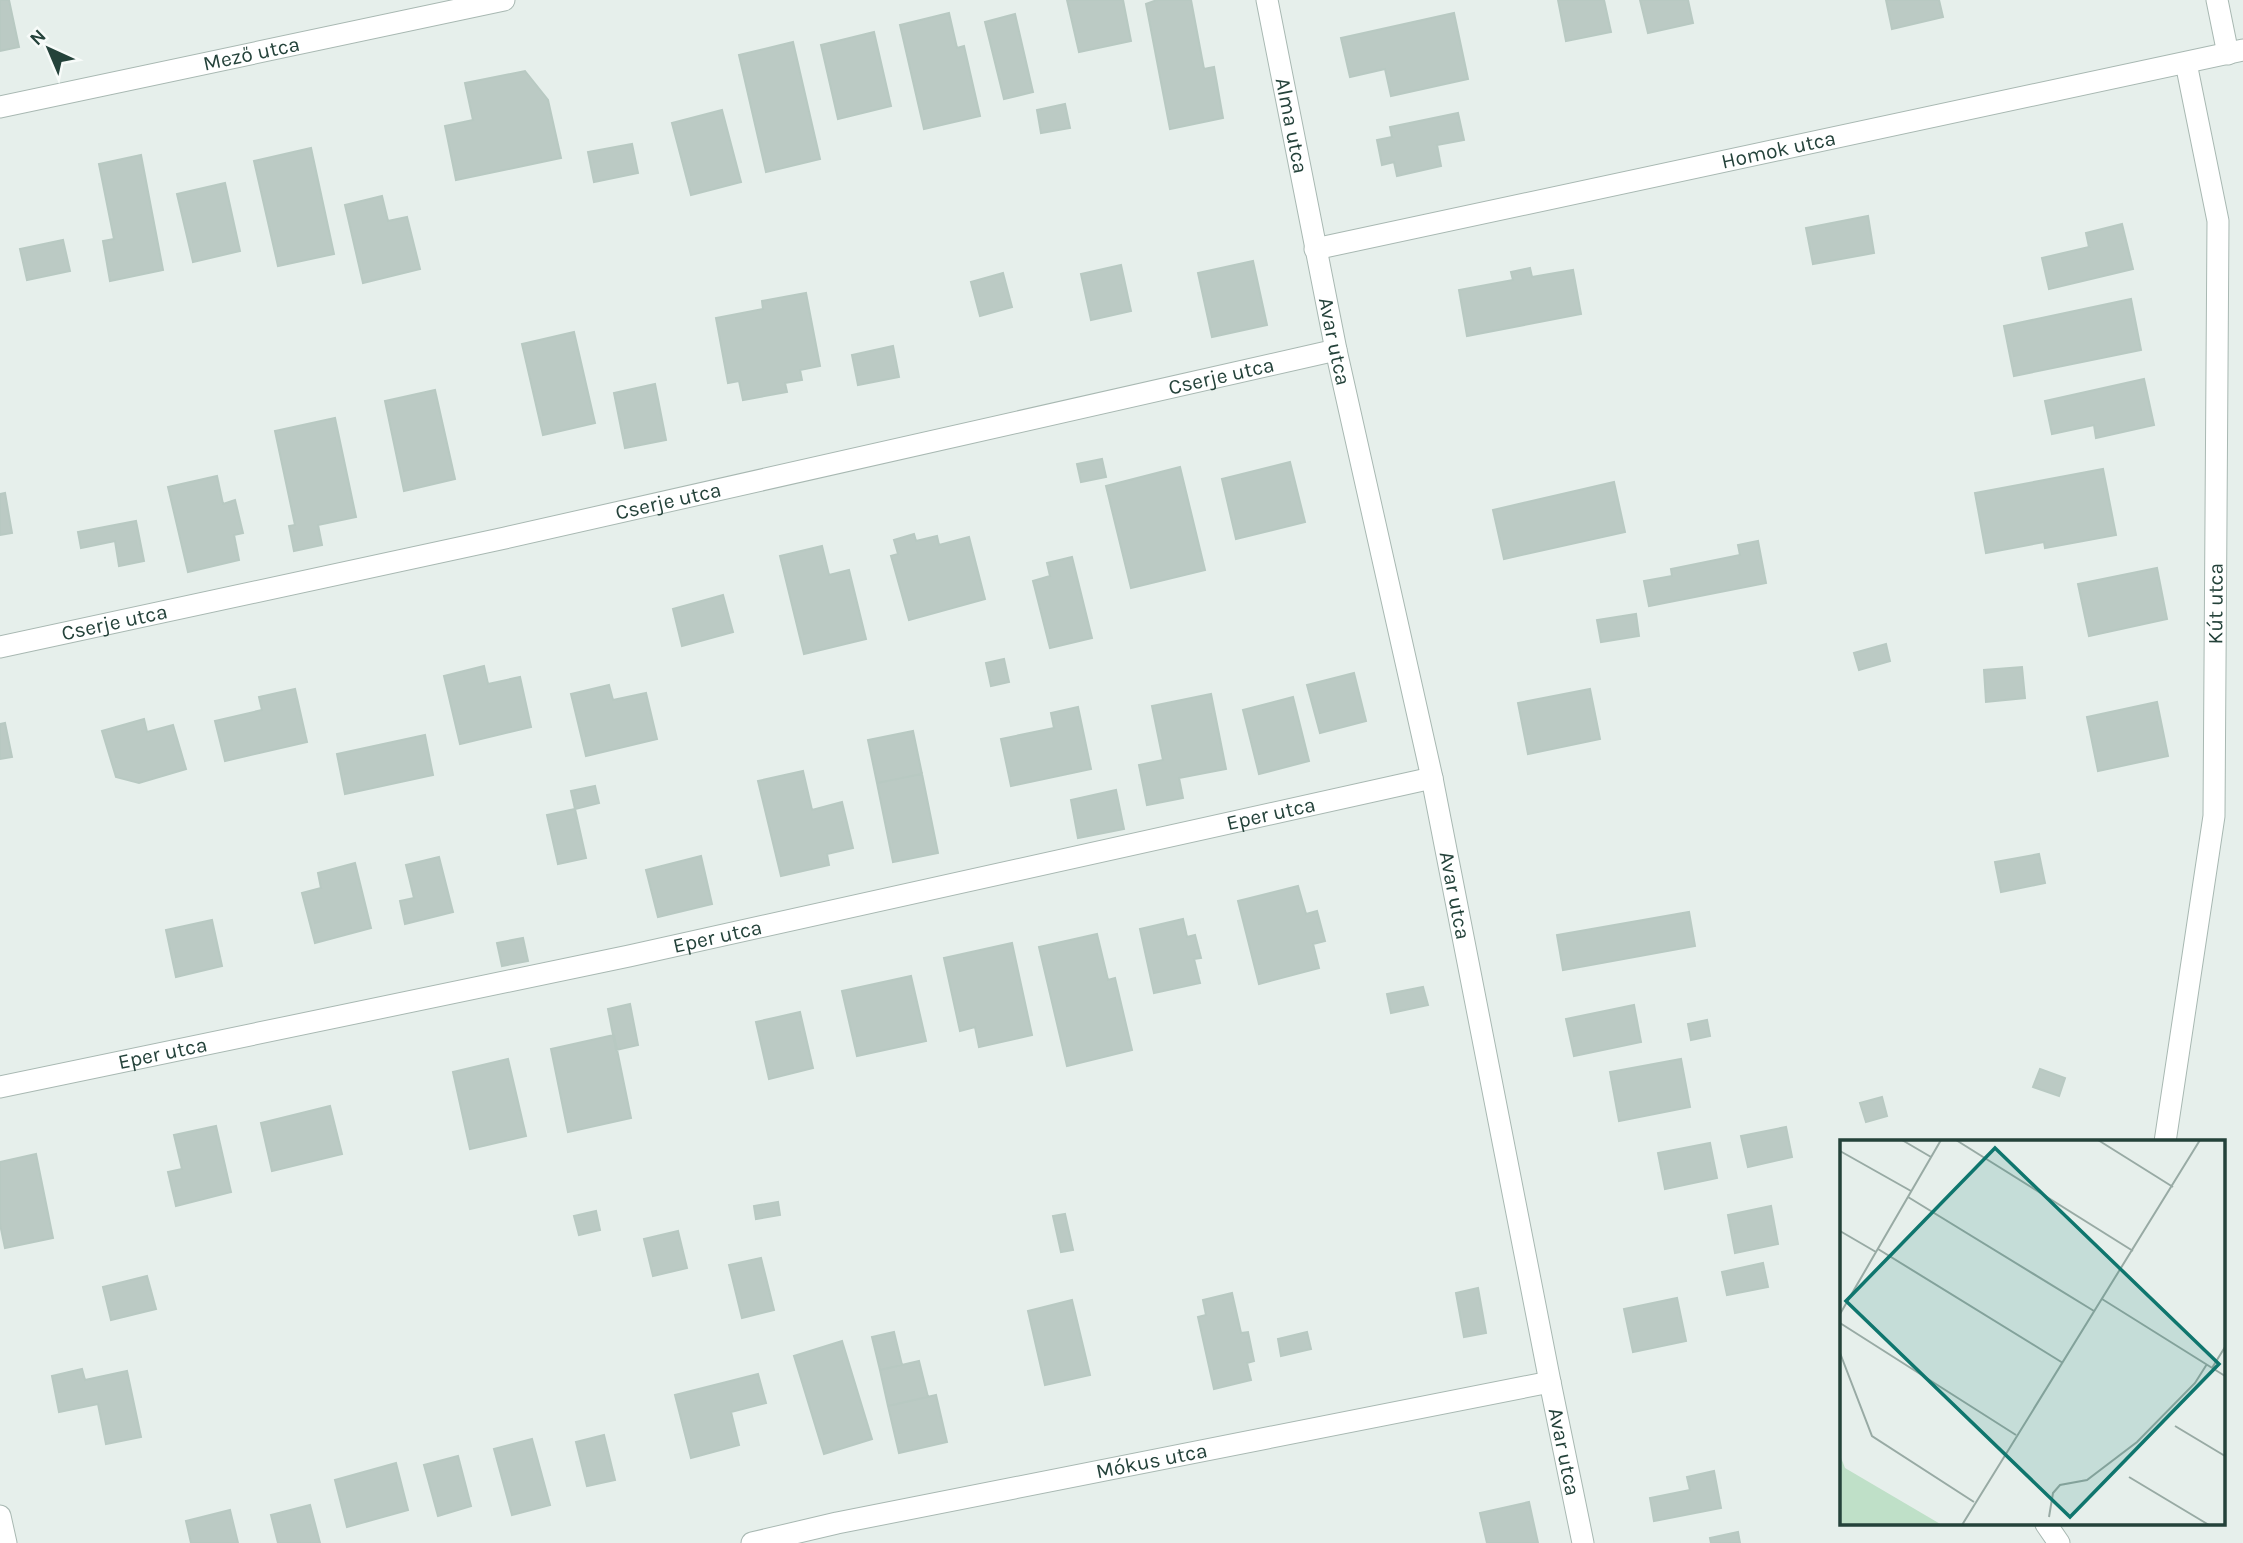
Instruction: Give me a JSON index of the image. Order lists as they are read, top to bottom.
{
  "streets": {
    "street": [
      "Mező utca",
      "Alma utca",
      "Homok utca",
      "Avar utca",
      "Cserje utca",
      "Kút utca",
      "Eper utca",
      "Mókus utca"
    ]
  },
  "crossings": [
    ["Alma utca", "Homok utca"],
    ["Alma utca", "Avar utca"],
    ["Homok utca", "Avar utca"],
    ["Homok utca", "Kút utca"],
    ["Avar utca", "Cserje utca"],
    ["Avar utca", "Eper utca"],
    ["Avar utca", "Mókus utca"]
  ],
  "north": "top left"
}
